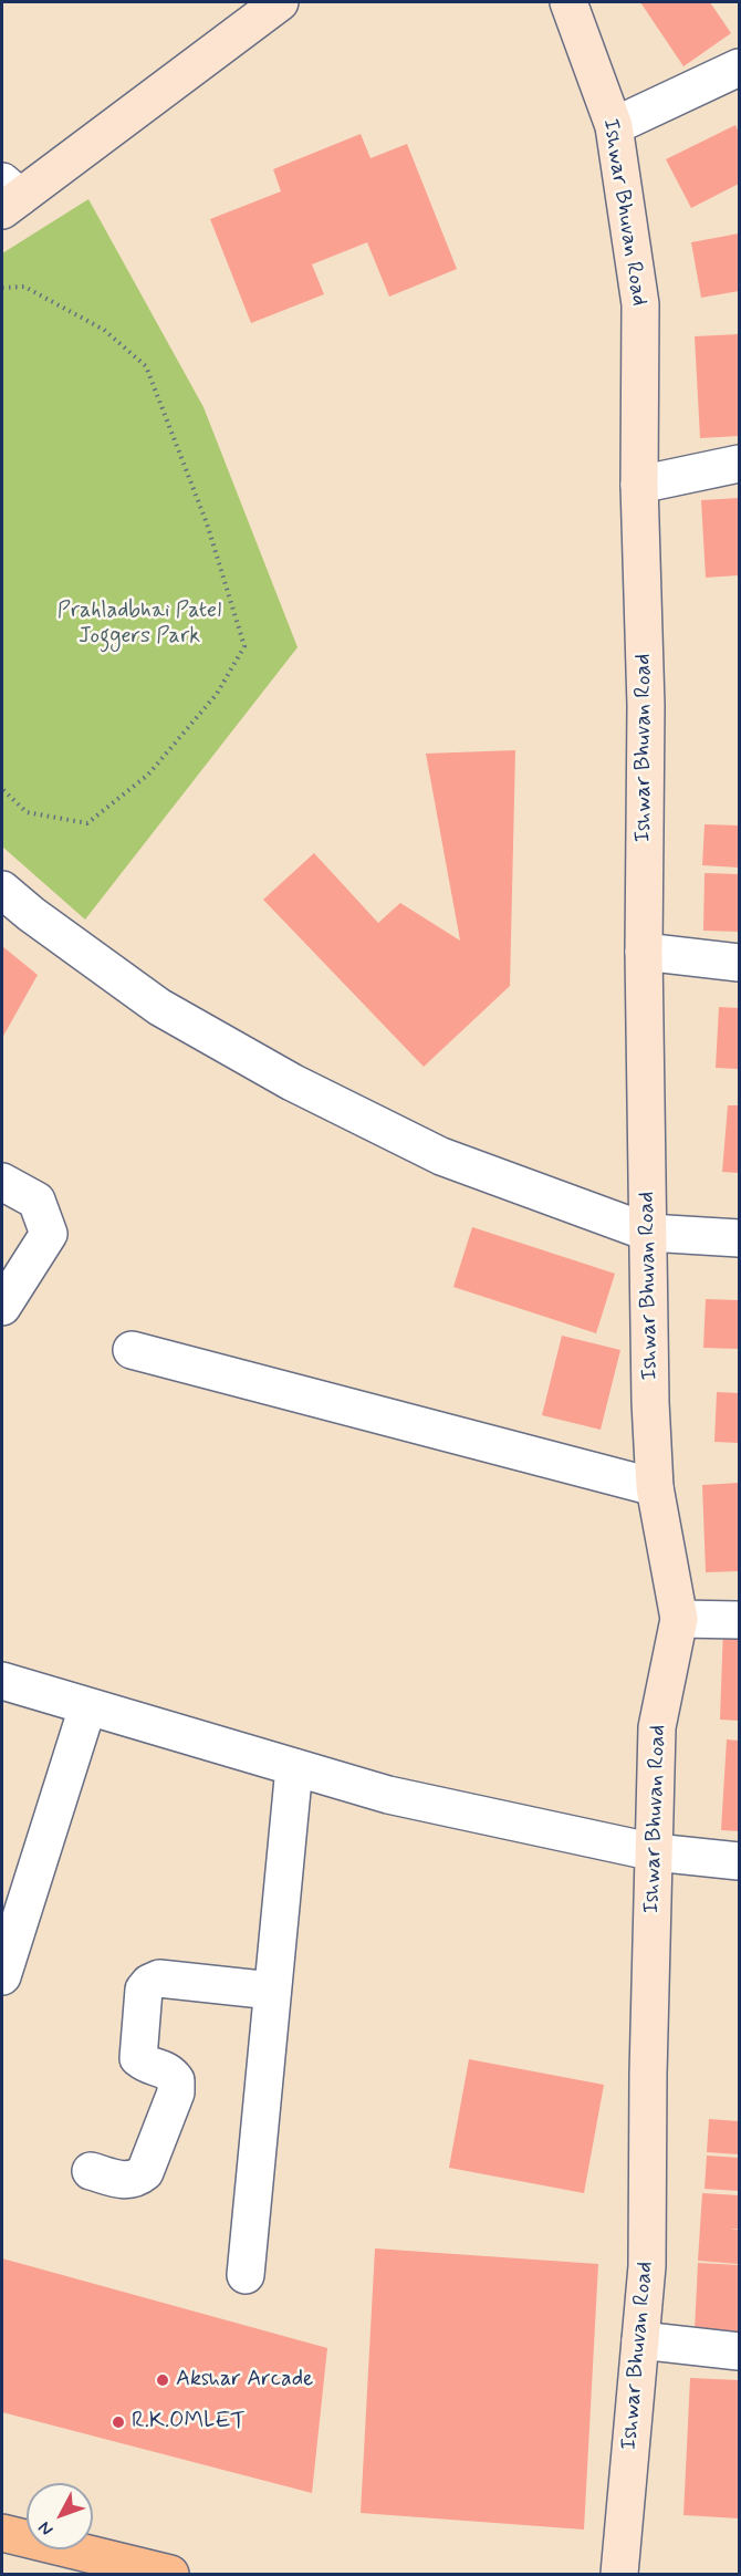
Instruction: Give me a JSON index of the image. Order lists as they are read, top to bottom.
{
  "streets": {
    "street": ["Ishwar Bhuvan Road"]
  },
  "parks": ["Prahladbhai Patel Joggers Park"],
  "places": ["Akshar Arcade", "R.K.OMLET"],
  "north": "bottom left"
}
